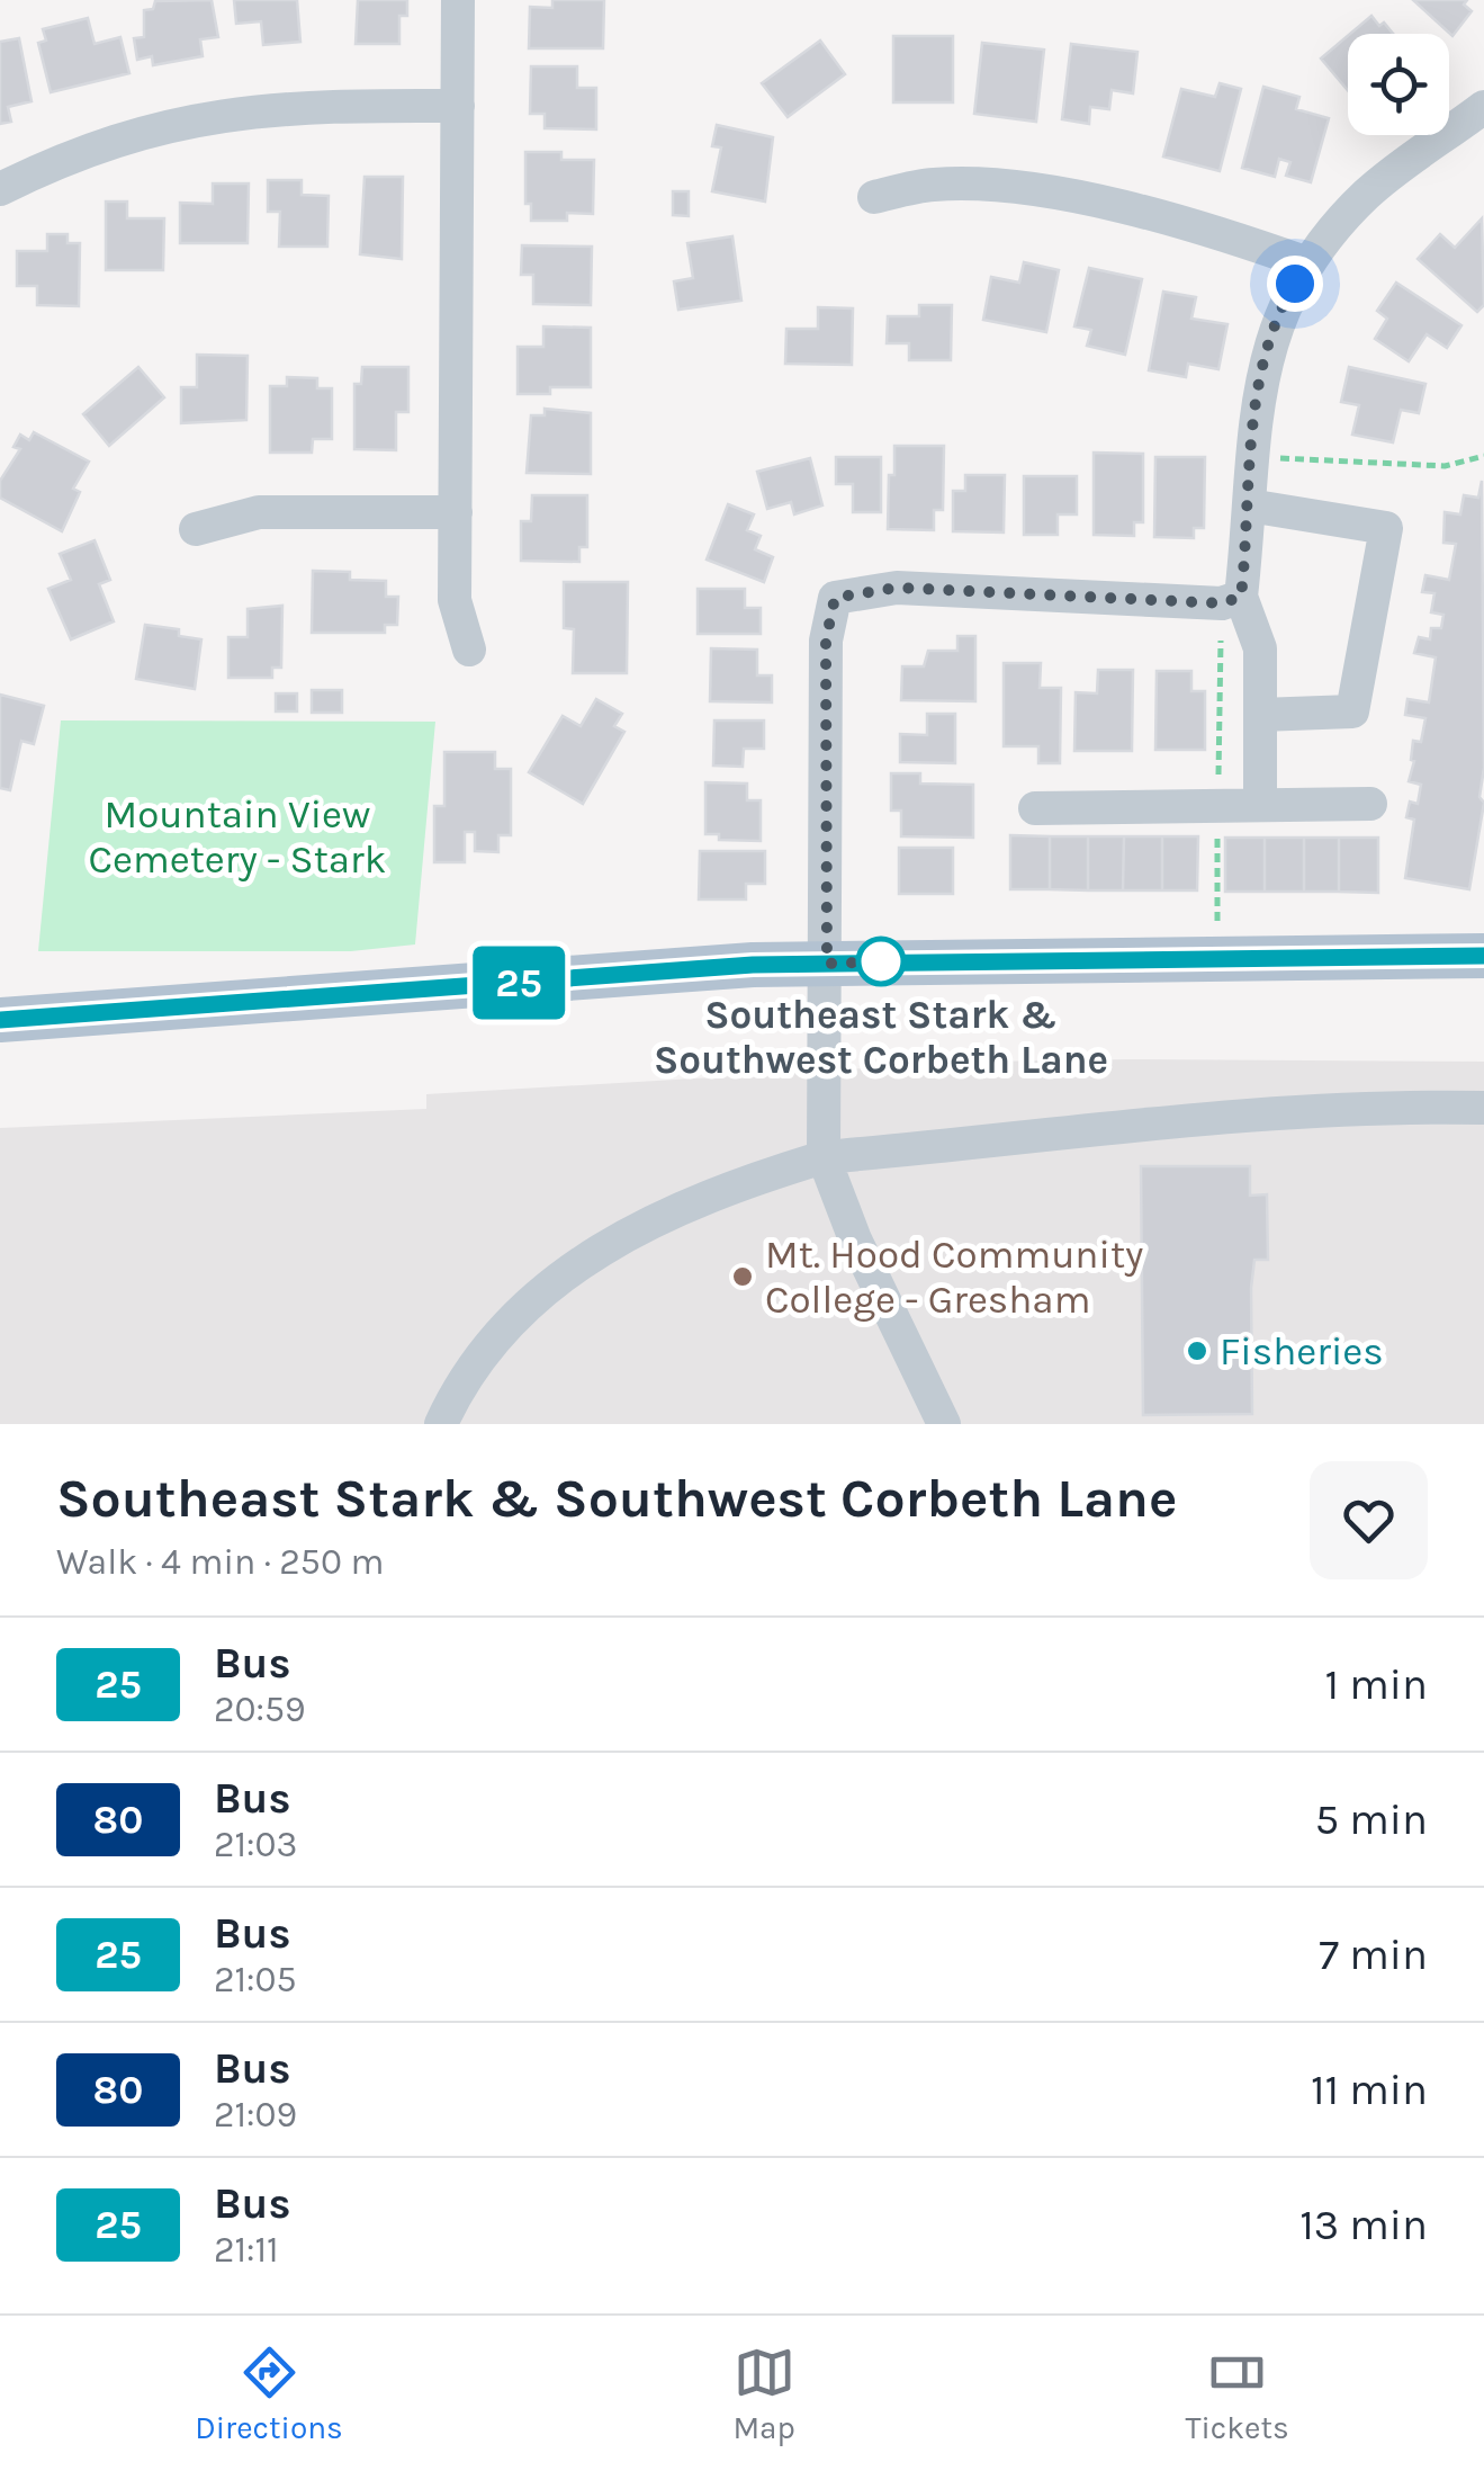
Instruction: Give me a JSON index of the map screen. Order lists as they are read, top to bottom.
{
  "parks": ["Mountain View Cemetery - Stark"],
  "places": ["Southeast Stark & Southwest Corbeth Lane", "Mt. Hood Community College - Gresham", "Fisheries"],
  "lines": ["bus line 25"],
  "page": {
    "on_map": "25",
    "heading": ["Southeast Stark & Southwest Corbeth Lane", "Walk · 4 min · 250 m"],
    "list": [
      {
        "mark": "25",
        "name": "Bus",
        "note": "20:59",
        "value": "1 min"
      },
      {
        "mark": "80",
        "name": "Bus",
        "note": "21:03",
        "value": "5 min"
      },
      {
        "mark": "25",
        "name": "Bus",
        "note": "21:05",
        "value": "7 min"
      },
      {
        "mark": "80",
        "name": "Bus",
        "note": "21:09",
        "value": "11 min"
      },
      {
        "mark": "25",
        "name": "Bus",
        "note": "21:11",
        "value": "13 min"
      }
    ],
    "tabs": ["Directions", "Map", "Tickets"]
  }
}
